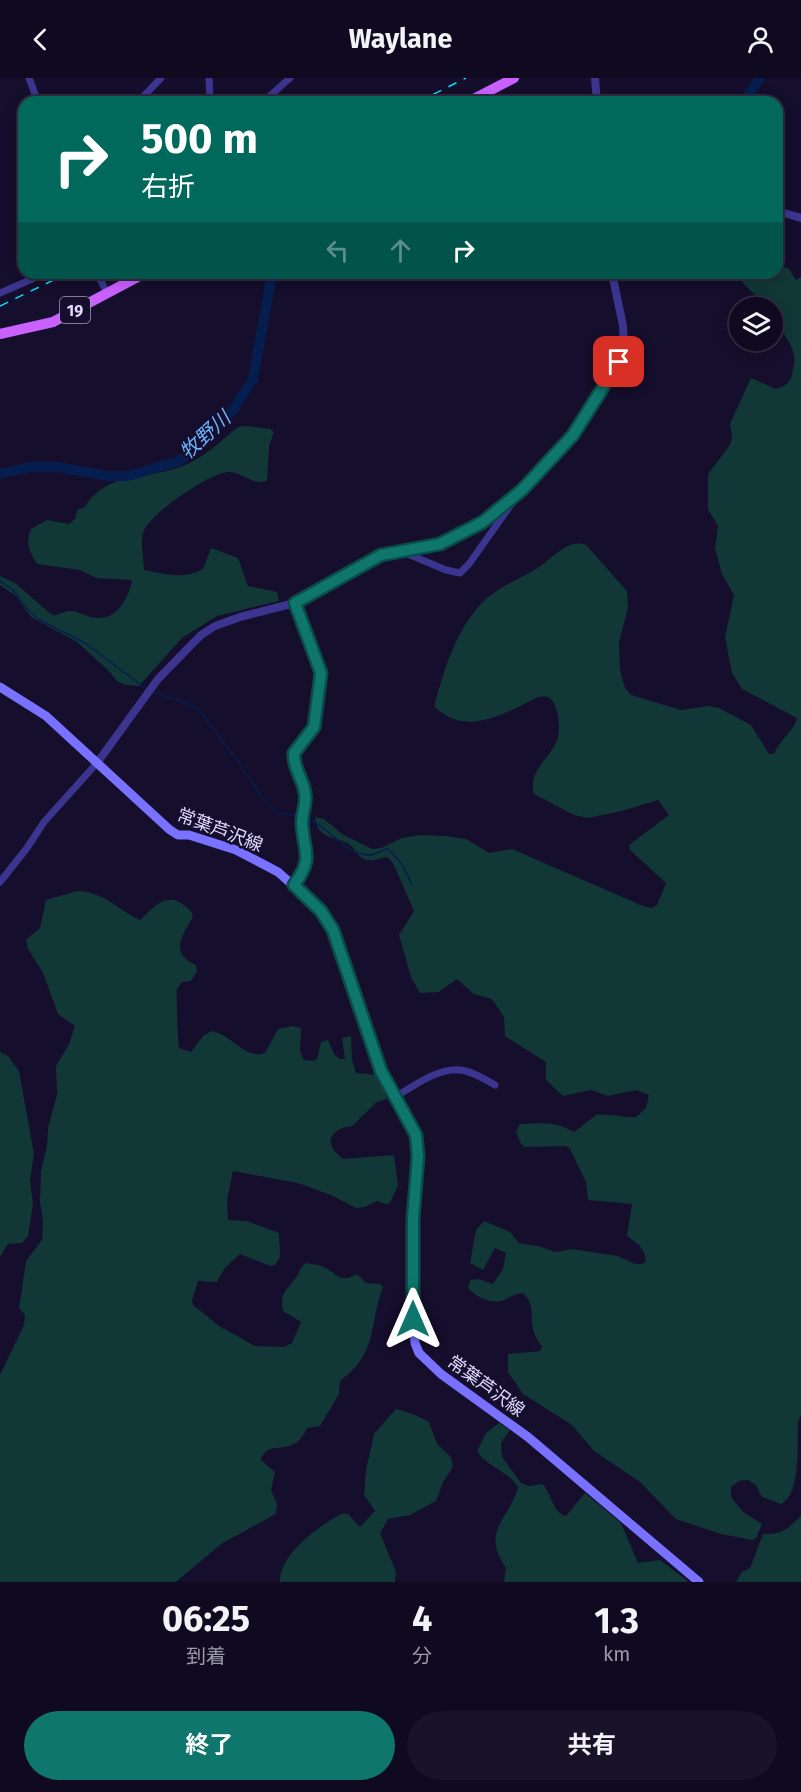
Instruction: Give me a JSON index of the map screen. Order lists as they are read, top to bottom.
{
  "streets": {
    "main road": ["19", "常葉芦沢線"]
  },
  "water": ["牧野川"],
  "page": {
    "header": "Waylane",
    "turn": ["500 m", "右折"],
    "eta": [
      "06:25",
      "到着",
      "4",
      "分",
      "1.3",
      "km"
    ],
    "buttons": ["終了", "共有"]
  }
}
